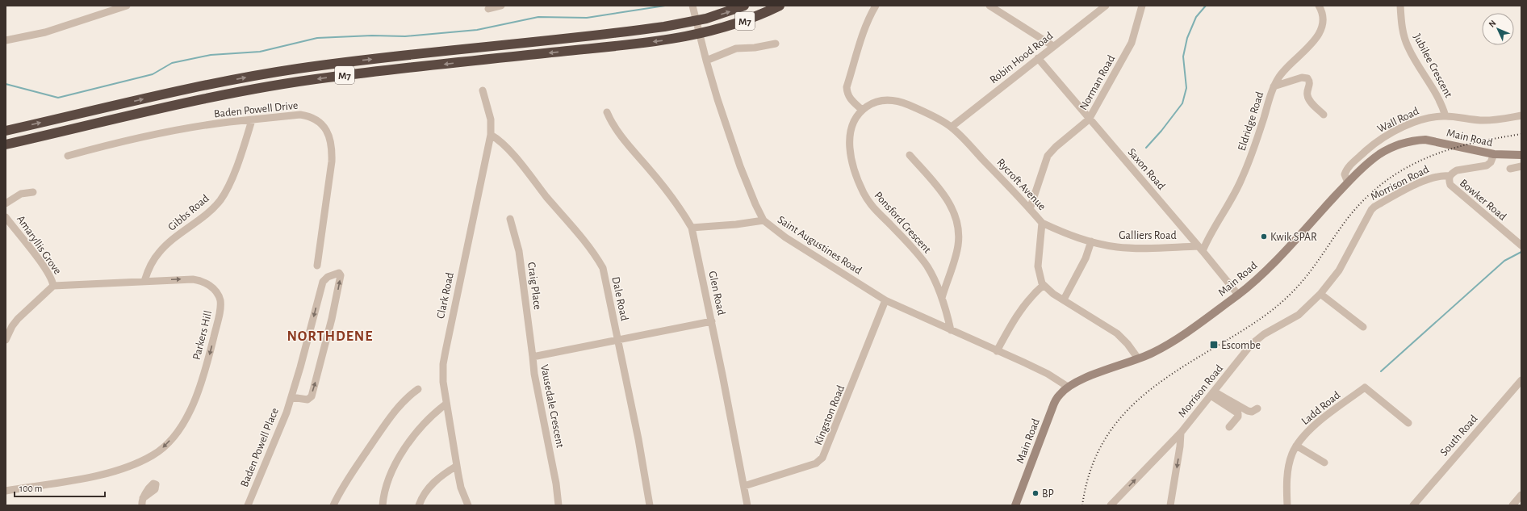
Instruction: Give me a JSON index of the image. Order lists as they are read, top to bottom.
{
  "streets": {
    "highway": ["M7"],
    "main road": ["Main Road"],
    "street": [
      "Robin Hood Road",
      "Jubilee Crescent",
      "Norman Road",
      "Baden Powell Drive",
      "Wall Road",
      "Eldridge Road",
      "Saxon Road",
      "Morrison Road",
      "Rycroft Avenue",
      "Bowker Road",
      "Gibbs Road",
      "Ponsford Crescent",
      "Galliers Road",
      "Amaryllis Grove",
      "Saint Augustines Road",
      "Craig Place",
      "Glen Road",
      "Clark Road",
      "Dale Road",
      "Parkers Hill",
      "Vausedale Crescent",
      "Ladd Road",
      "Kingston Road",
      "South Road",
      "Baden Powell Place"
    ]
  },
  "crossings": [
    ["Robin Hood Road", "Saxon Road"],
    ["Robin Hood Road", "Rycroft Avenue"],
    ["Jubilee Crescent", "Wall Road"],
    ["Norman Road", "Saxon Road"],
    ["Norman Road", "Rycroft Avenue"],
    ["Baden Powell Drive", "Gibbs Road"],
    ["Wall Road", "Main Road"],
    ["Eldridge Road", "Saxon Road"],
    ["Eldridge Road", "Galliers Road"],
    ["Main Road", "Saxon Road"],
    ["Main Road", "Bowker Road"],
    ["Main Road", "Saint Augustines Road"],
    ["Saxon Road", "Galliers Road"],
    ["Morrison Road", "Bowker Road"],
    ["Rycroft Avenue", "Ponsford Crescent"],
    ["Rycroft Avenue", "Galliers Road"],
    ["Gibbs Road", "Parkers Hill"],
    ["Ponsford Crescent", "Saint Augustines Road"],
    ["Amaryllis Grove", "Parkers Hill"],
    ["Saint Augustines Road", "Kingston Road"],
    ["Craig Place", "Vausedale Crescent"],
    ["Glen Road", "Vausedale Crescent"],
    ["Glen Road", "Kingston Road"],
    ["Clark Road", "Dale Road"],
    ["Dale Road", "Vausedale Crescent"]
  ],
  "districts": ["NORTHDENE"],
  "places": {
    "other": ["Kwik SPAR", "BP"],
    "transit": ["Escombe"]
  },
  "scale_bar": "100 m",
  "north": "top left"
}
